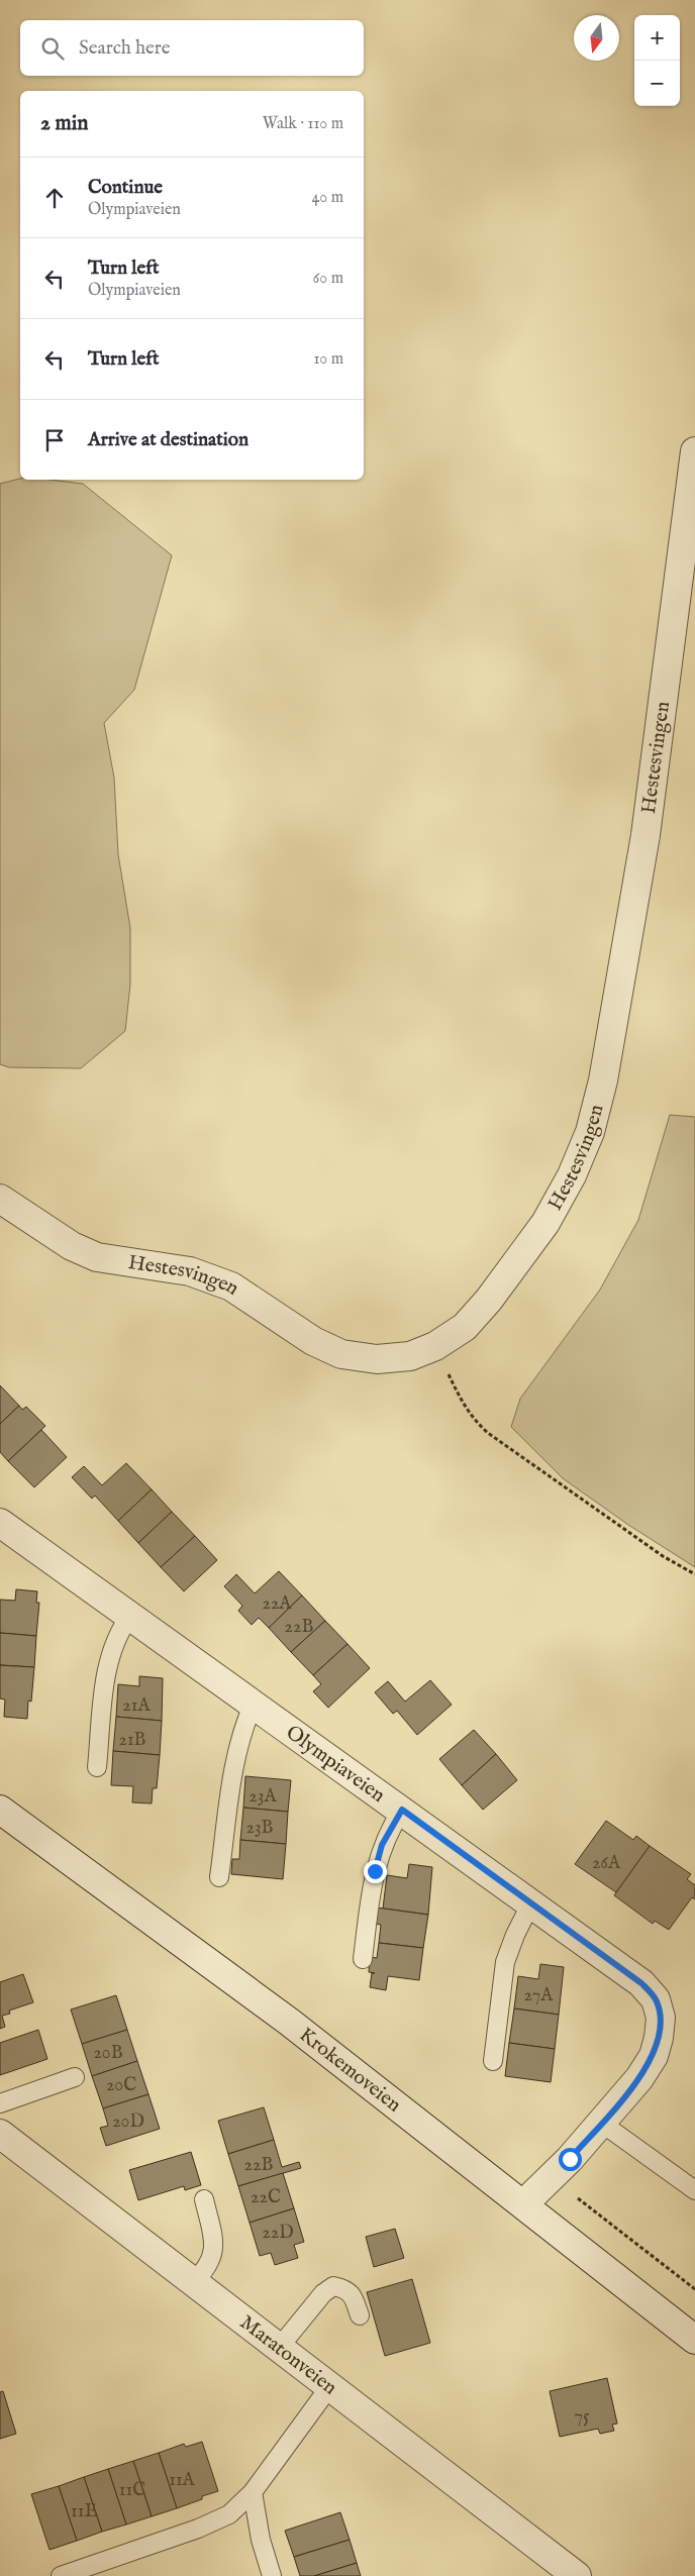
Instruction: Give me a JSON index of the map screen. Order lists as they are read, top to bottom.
{
  "streets": {
    "street": [
      "Hestesvingen",
      "Olympiaveien",
      "Krokemoveien",
      "Maratonveien"
    ]
  },
  "crossings": [
    ["Olympiaveien", "Krokemoveien"]
  ],
  "house_numbers": [
    "22A",
    "22B",
    "21A",
    "21B",
    "23A",
    "23B",
    "26A",
    "27A",
    "20B",
    "20C",
    "20D",
    "22B",
    "22C",
    "22D",
    "75",
    "11A",
    "11C",
    "11E"
  ],
  "north": "bottom",
  "page": {
    "map_buttons": ["+", "−"],
    "search": "Search here",
    "heading": ["2 min", "Walk · 110 m"],
    "list": [
      ["Continue", "Olympiaveien", "40 m"],
      ["Turn left", "Olympiaveien", "60 m"],
      ["Turn left", "10 m"],
      "Arrive at destination"
    ]
  }
}
